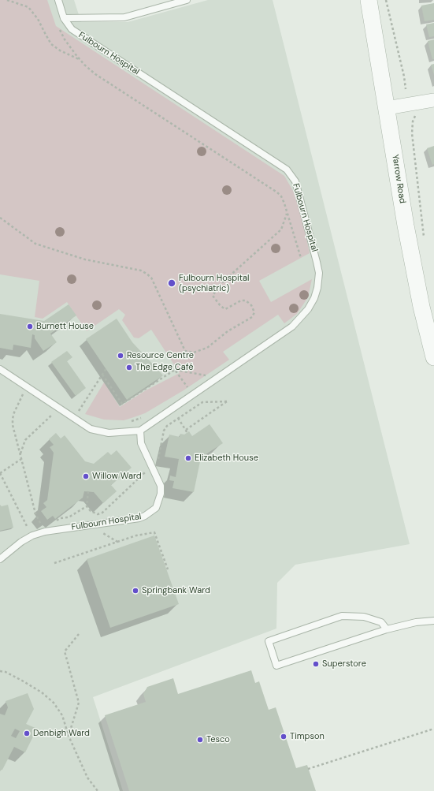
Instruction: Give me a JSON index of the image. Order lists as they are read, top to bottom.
{
  "streets": {
    "street": ["Yarrow Road"],
    "lane": ["Fulbourn Hospital"]
  },
  "places": [
    "Fulbourn Hospital (psychiatric)",
    "Burnett House",
    "Resource Centre",
    "The Edge Café",
    "Elizabeth House",
    "Willow Ward",
    "Springbank Ward",
    "Superstore",
    "Denbigh Ward",
    "Timpson",
    "Tesco"
  ]
}
